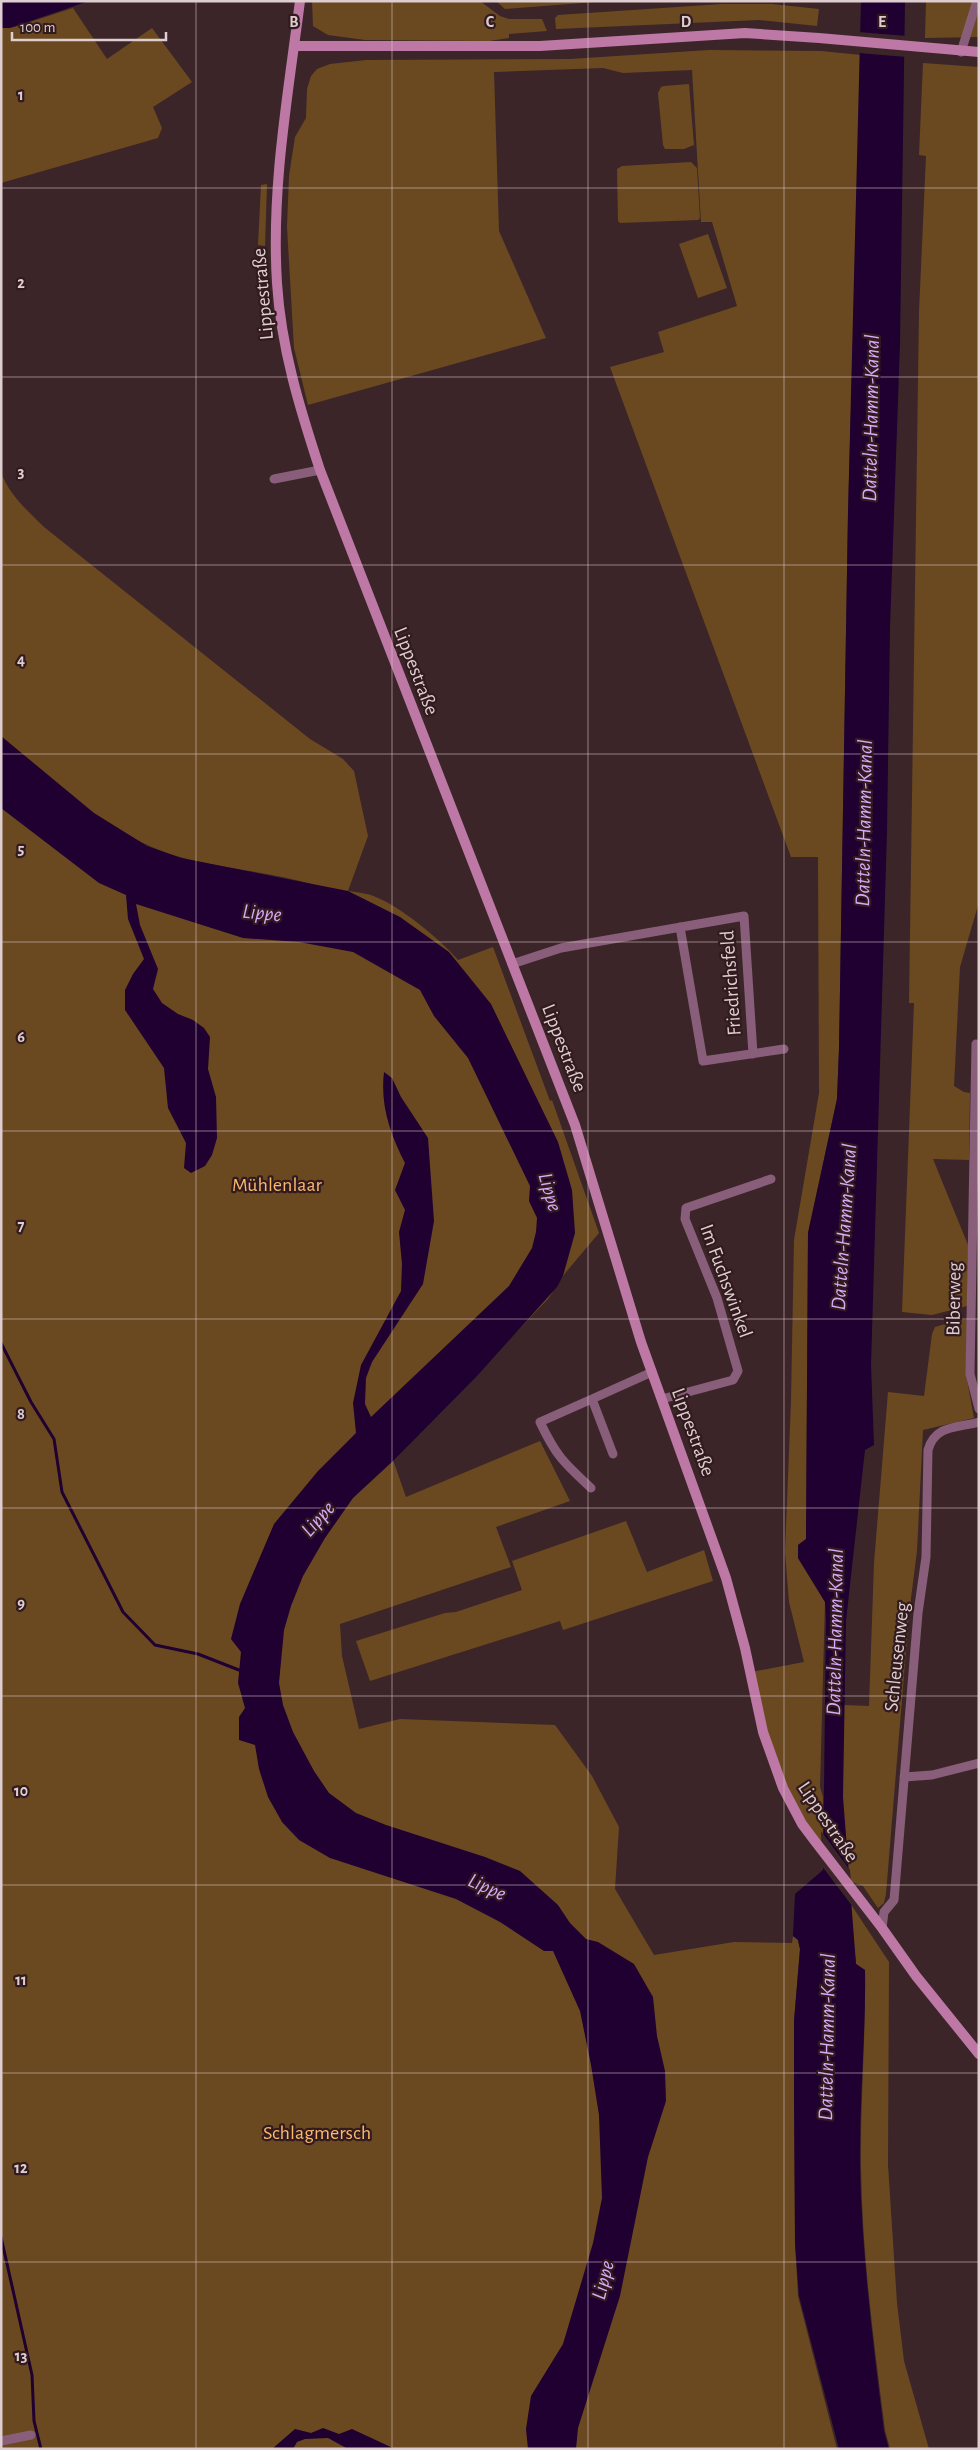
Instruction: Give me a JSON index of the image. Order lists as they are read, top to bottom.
{
  "streets": {
    "main road": ["Lippestraße"],
    "street": [
      "Friedrichsfeld",
      "Im Fuchswinkel",
      "Biberweg",
      "Schleusenweg"
    ]
  },
  "crossings": [
    ["Lippestraße", "Friedrichsfeld"],
    ["Lippestraße", "Im Fuchswinkel"],
    ["Lippestraße", "Schleusenweg"]
  ],
  "water": ["Datteln-Hamm-Kanal", "Lippe"],
  "parks": ["Mühlenlaar", "Schlagmersch"],
  "scale_bar": "100 m",
  "grid": {
    "columns": [
      "B",
      "C",
      "D",
      "E"
    ],
    "rows": [
      "1",
      "2",
      "3",
      "4",
      "5",
      "6",
      "7",
      "8",
      "9",
      "10",
      "11",
      "12",
      "13"
    ]
  }
}
